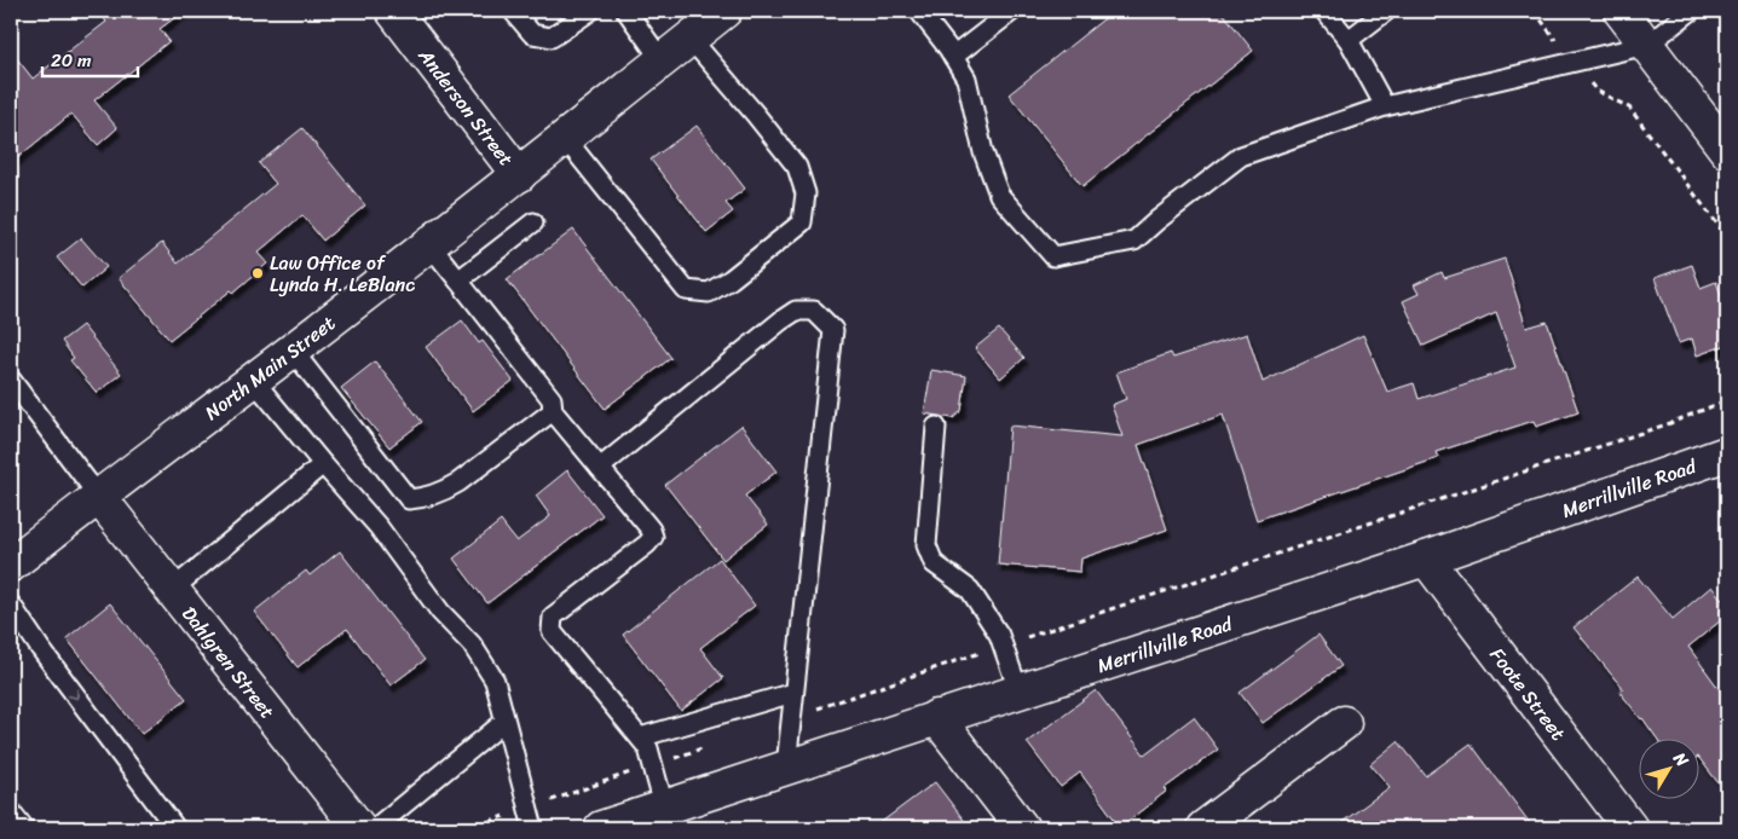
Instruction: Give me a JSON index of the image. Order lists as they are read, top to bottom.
{
  "streets": {
    "street": [
      "Anderson Street",
      "North Main Street",
      "Merrillville Road",
      "Dahlgren Street",
      "Foote Street"
    ]
  },
  "crossings": [
    ["Anderson Street", "North Main Street"],
    ["North Main Street", "Dahlgren Street"],
    ["Merrillville Road", "Foote Street"]
  ],
  "places": ["Law Office of Lynda H. LeBlanc"],
  "scale_bar": "20 m",
  "north": "top right"
}
